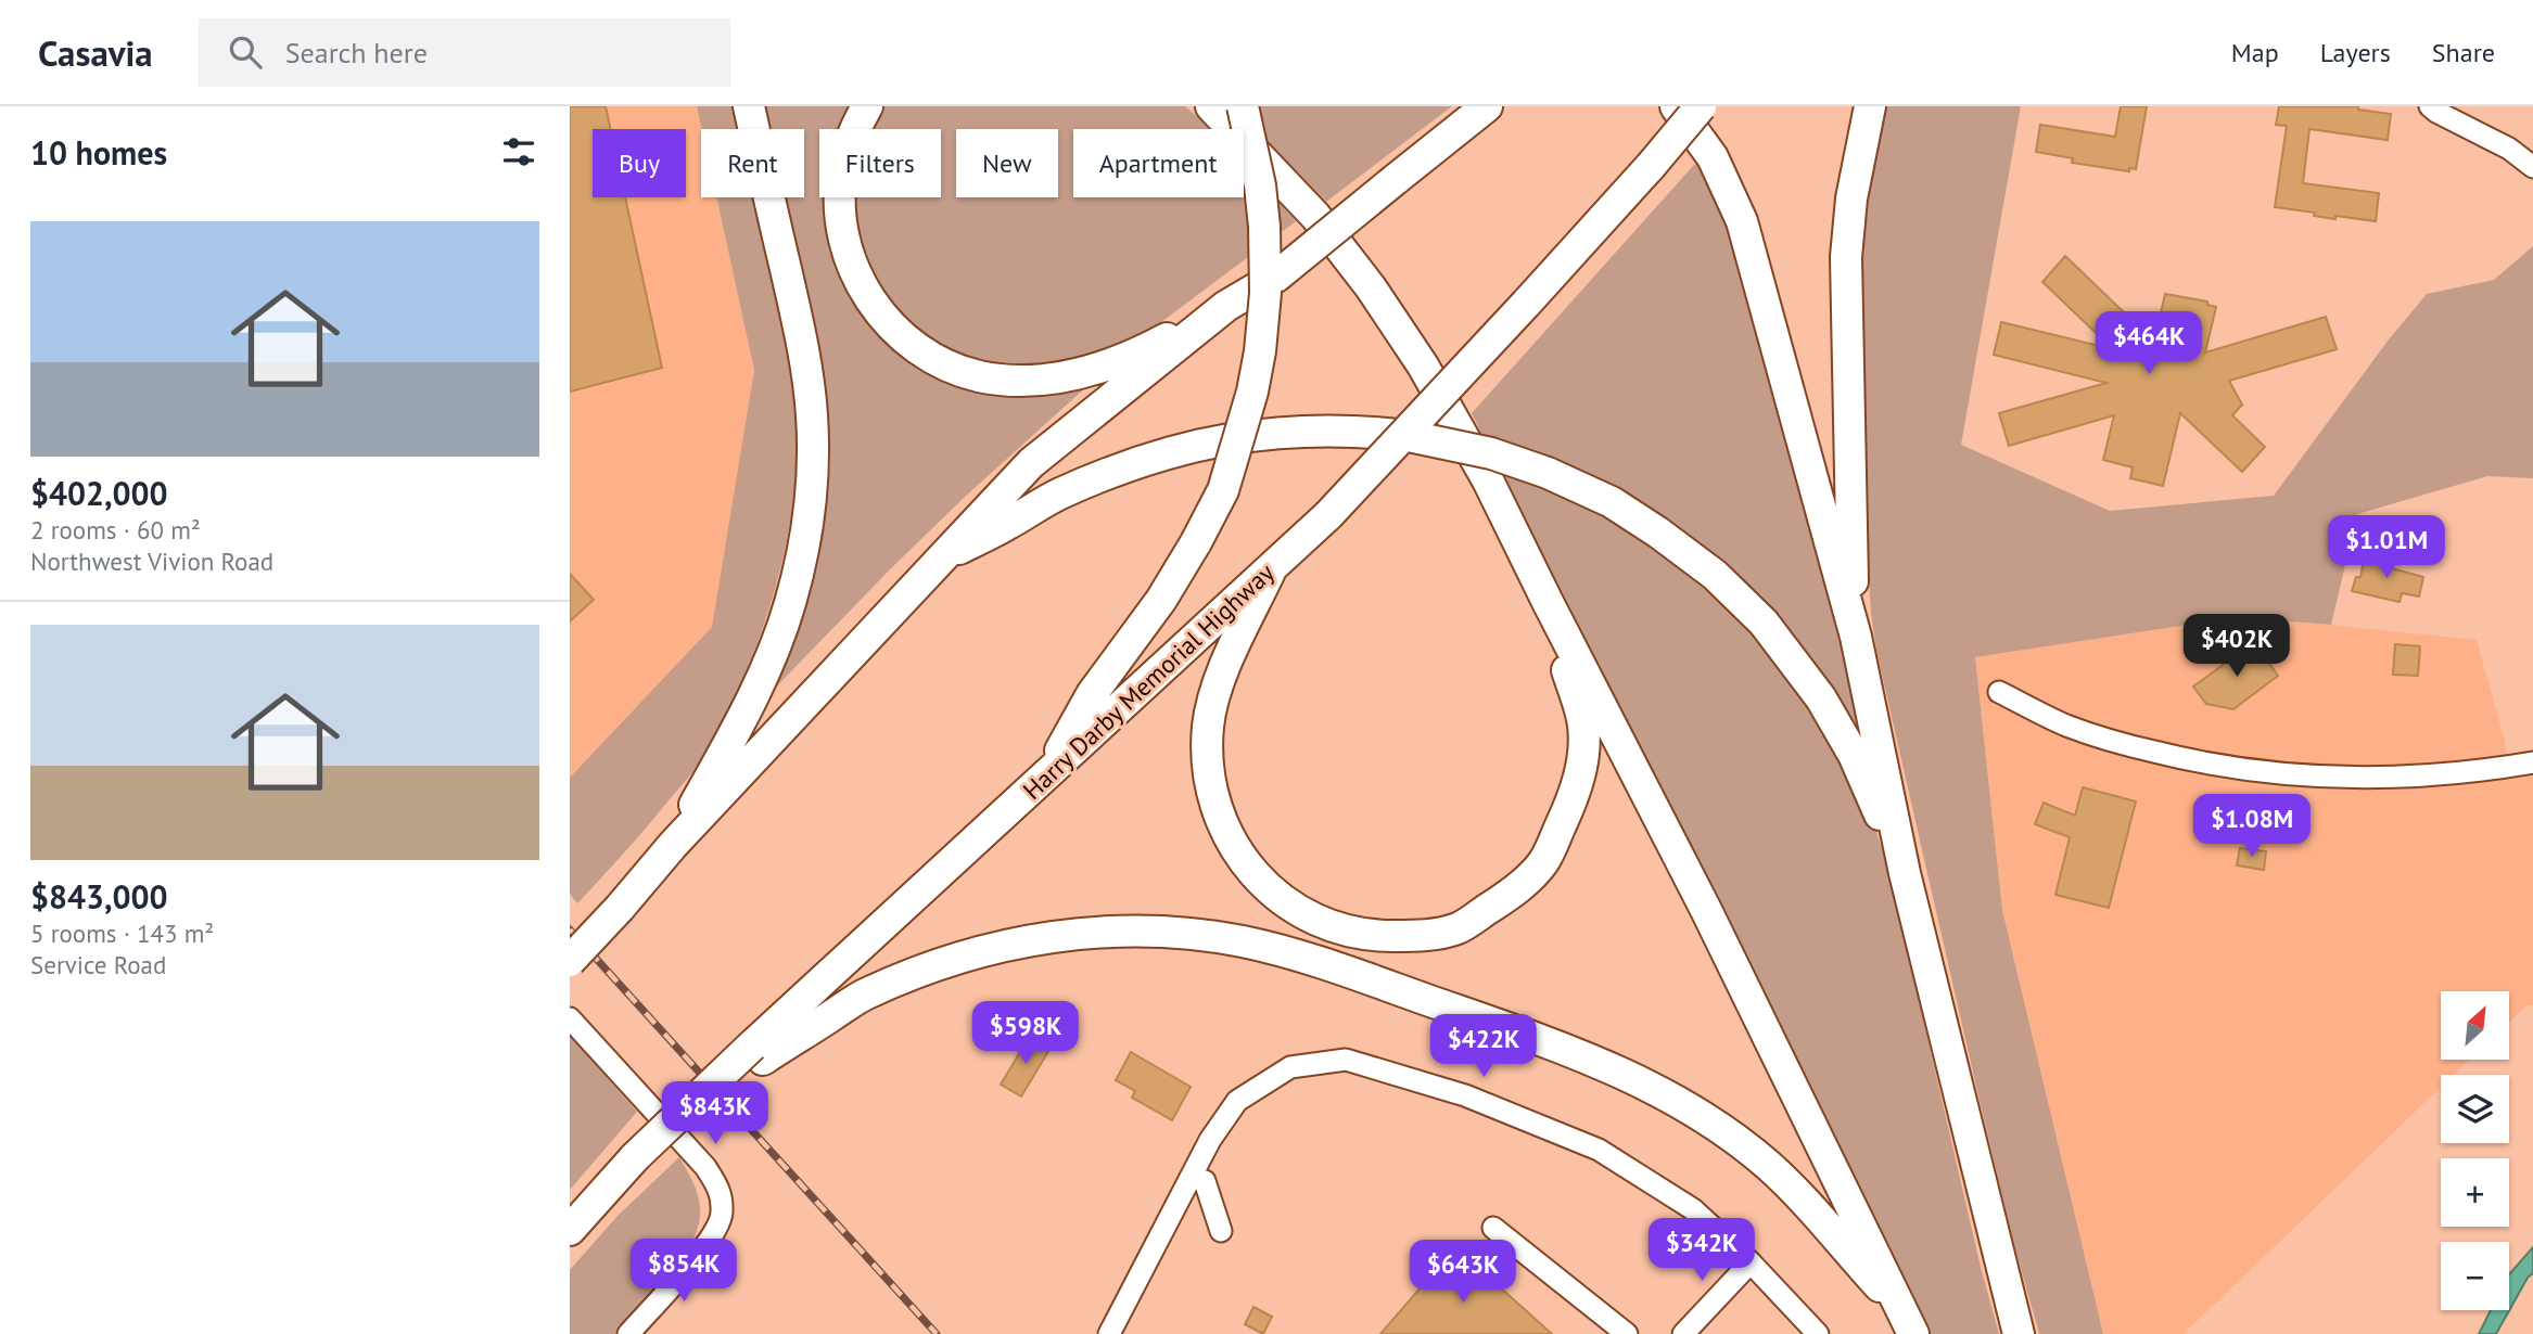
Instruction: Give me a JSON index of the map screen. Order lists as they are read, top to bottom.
{
  "streets": {
    "highway": ["Harry Darby Memorial Highway"]
  },
  "north": "top right",
  "page": {
    "header": "Casavia",
    "search": "Search here",
    "nav": ["Map", "Layers", "Share"],
    "heading": "10 homes",
    "chip": [
      "Buy",
      "Rent",
      "Filters",
      "New",
      "Apartment"
    ],
    "list": [
      {
        "name": "$402,000",
        "note": "2 rooms · 60 m² · Northwest Vivion Road"
      },
      {
        "name": "$843,000",
        "note": "5 rooms · 143 m² · Service Road"
      }
    ],
    "price": [
      "$464K",
      "$1.01M",
      "$402K",
      "$1.08M",
      "$598K",
      "$422K",
      "$843K",
      "$342K",
      "$854K",
      "$643K"
    ],
    "map_buttons": ["+", "−"]
  }
}
